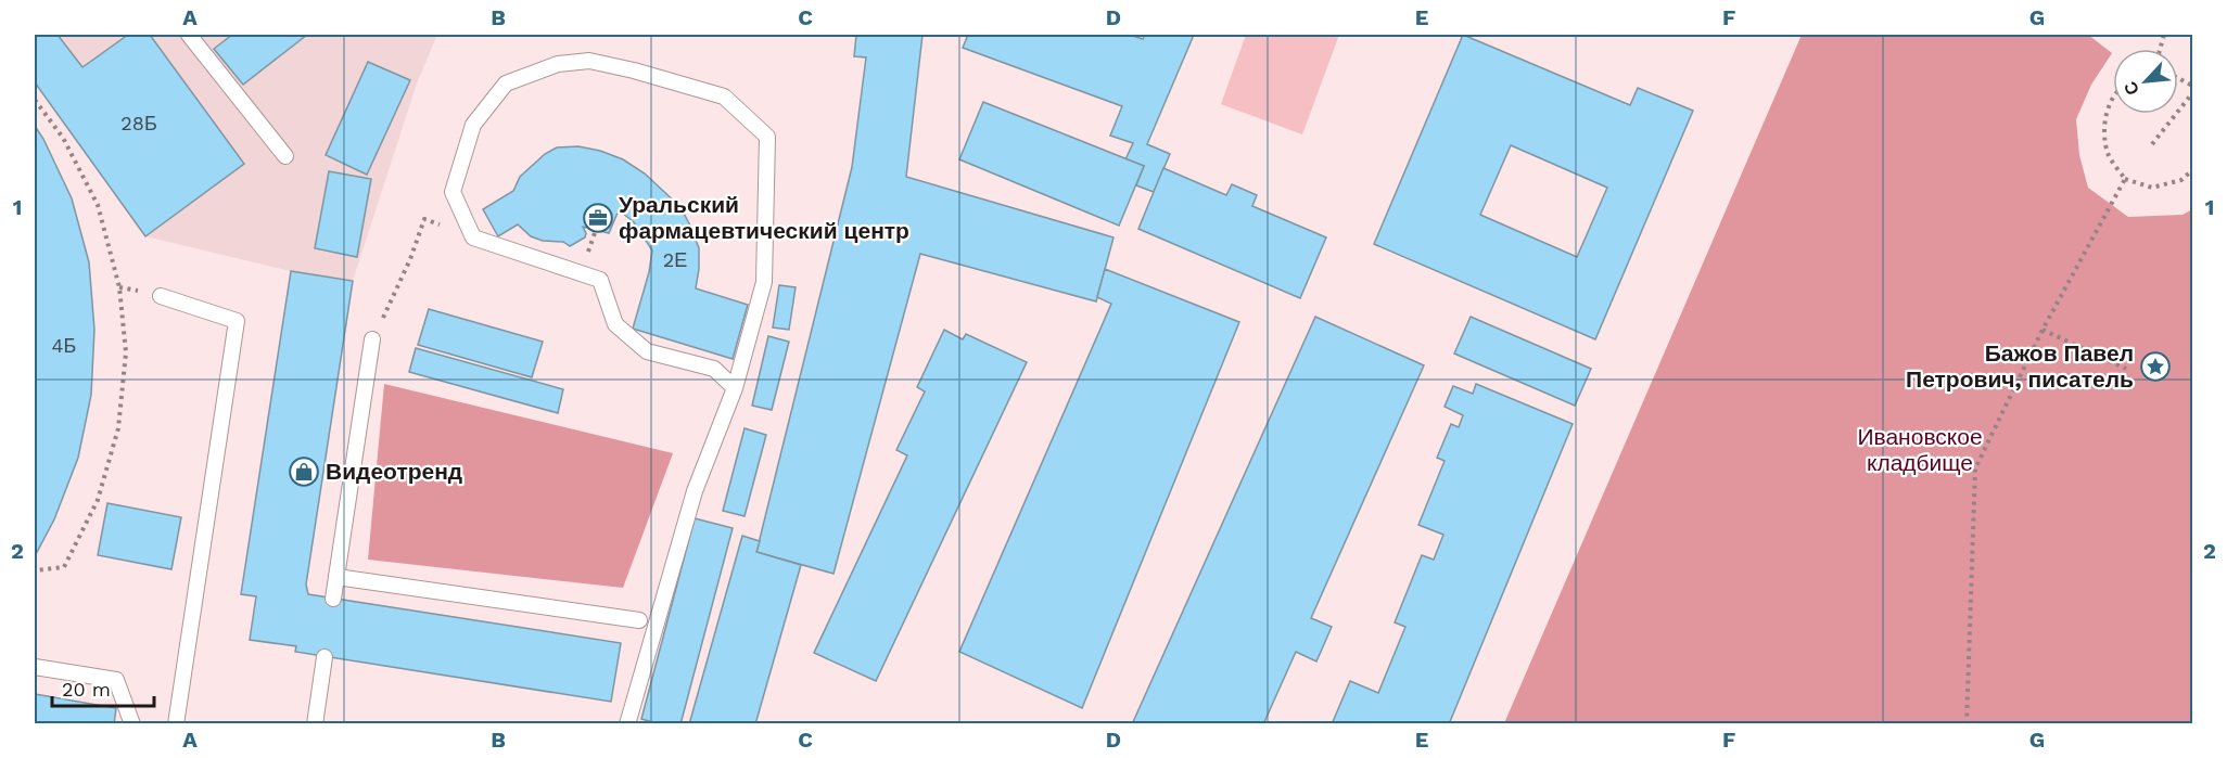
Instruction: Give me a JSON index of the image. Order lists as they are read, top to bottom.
{
  "parks": ["Ивановское кладбище"],
  "places": {
    "office": ["Уральский фармацевтический центр"],
    "place": ["Бажов Павел Петрович, писатель"],
    "shop": ["Видеотренд"]
  },
  "house_numbers": ["28Б", "2Е", "4Б"],
  "scale_bar": "20 m",
  "north": "bottom left",
  "grid": {
    "columns": [
      "A",
      "B",
      "C",
      "D",
      "E",
      "F",
      "G"
    ],
    "rows": ["1", "2"]
  }
}
